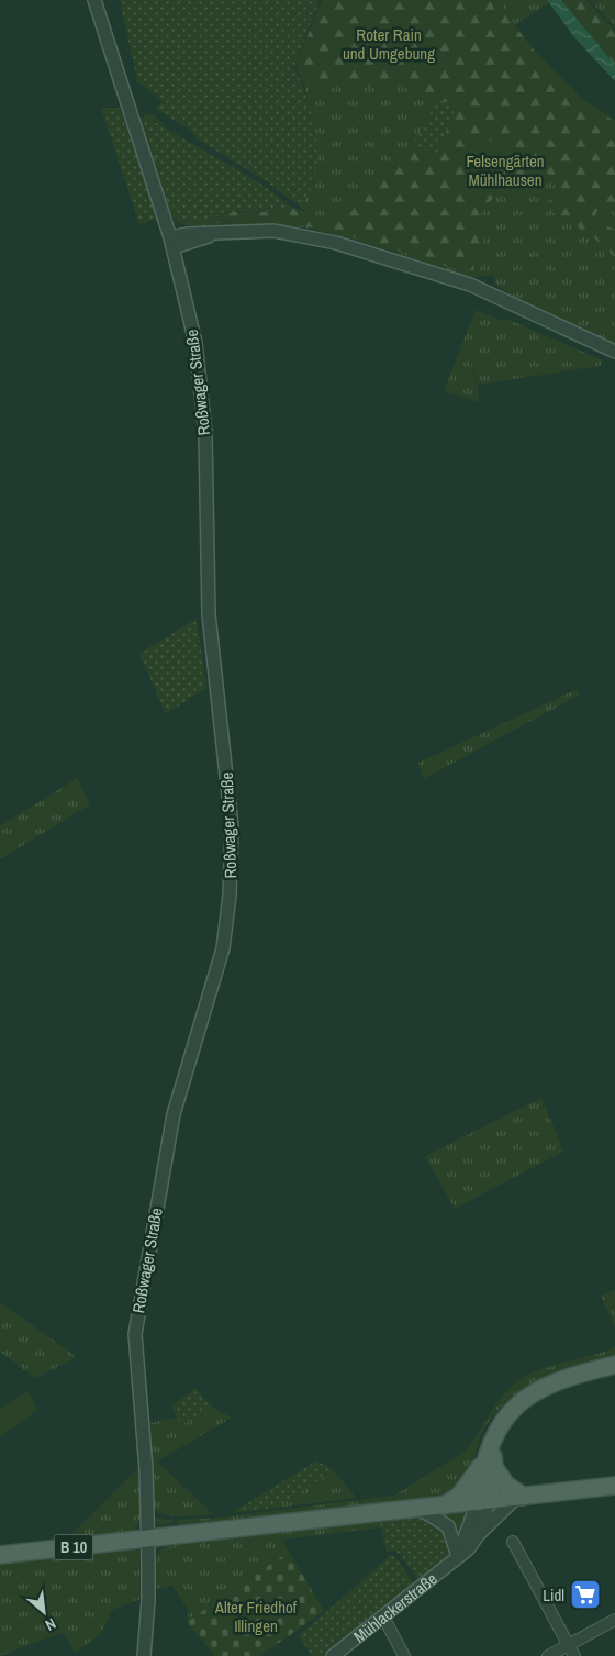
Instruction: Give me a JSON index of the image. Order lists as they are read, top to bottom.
{
  "streets": {
    "main road": ["B 10"],
    "street": ["Roßwager Straße", "Mühlackerstraße"]
  },
  "crossings": [
    ["Roßwager Straße", "B 10"],
    ["B 10", "Mühlackerstraße"]
  ],
  "parks": ["Roter Rain und Umgebung", "Felsengärten Mühlhausen", "Alter Friedhof Illingen"],
  "places": {
    "supermarket": ["Lidl"]
  },
  "north": "bottom right"
}
